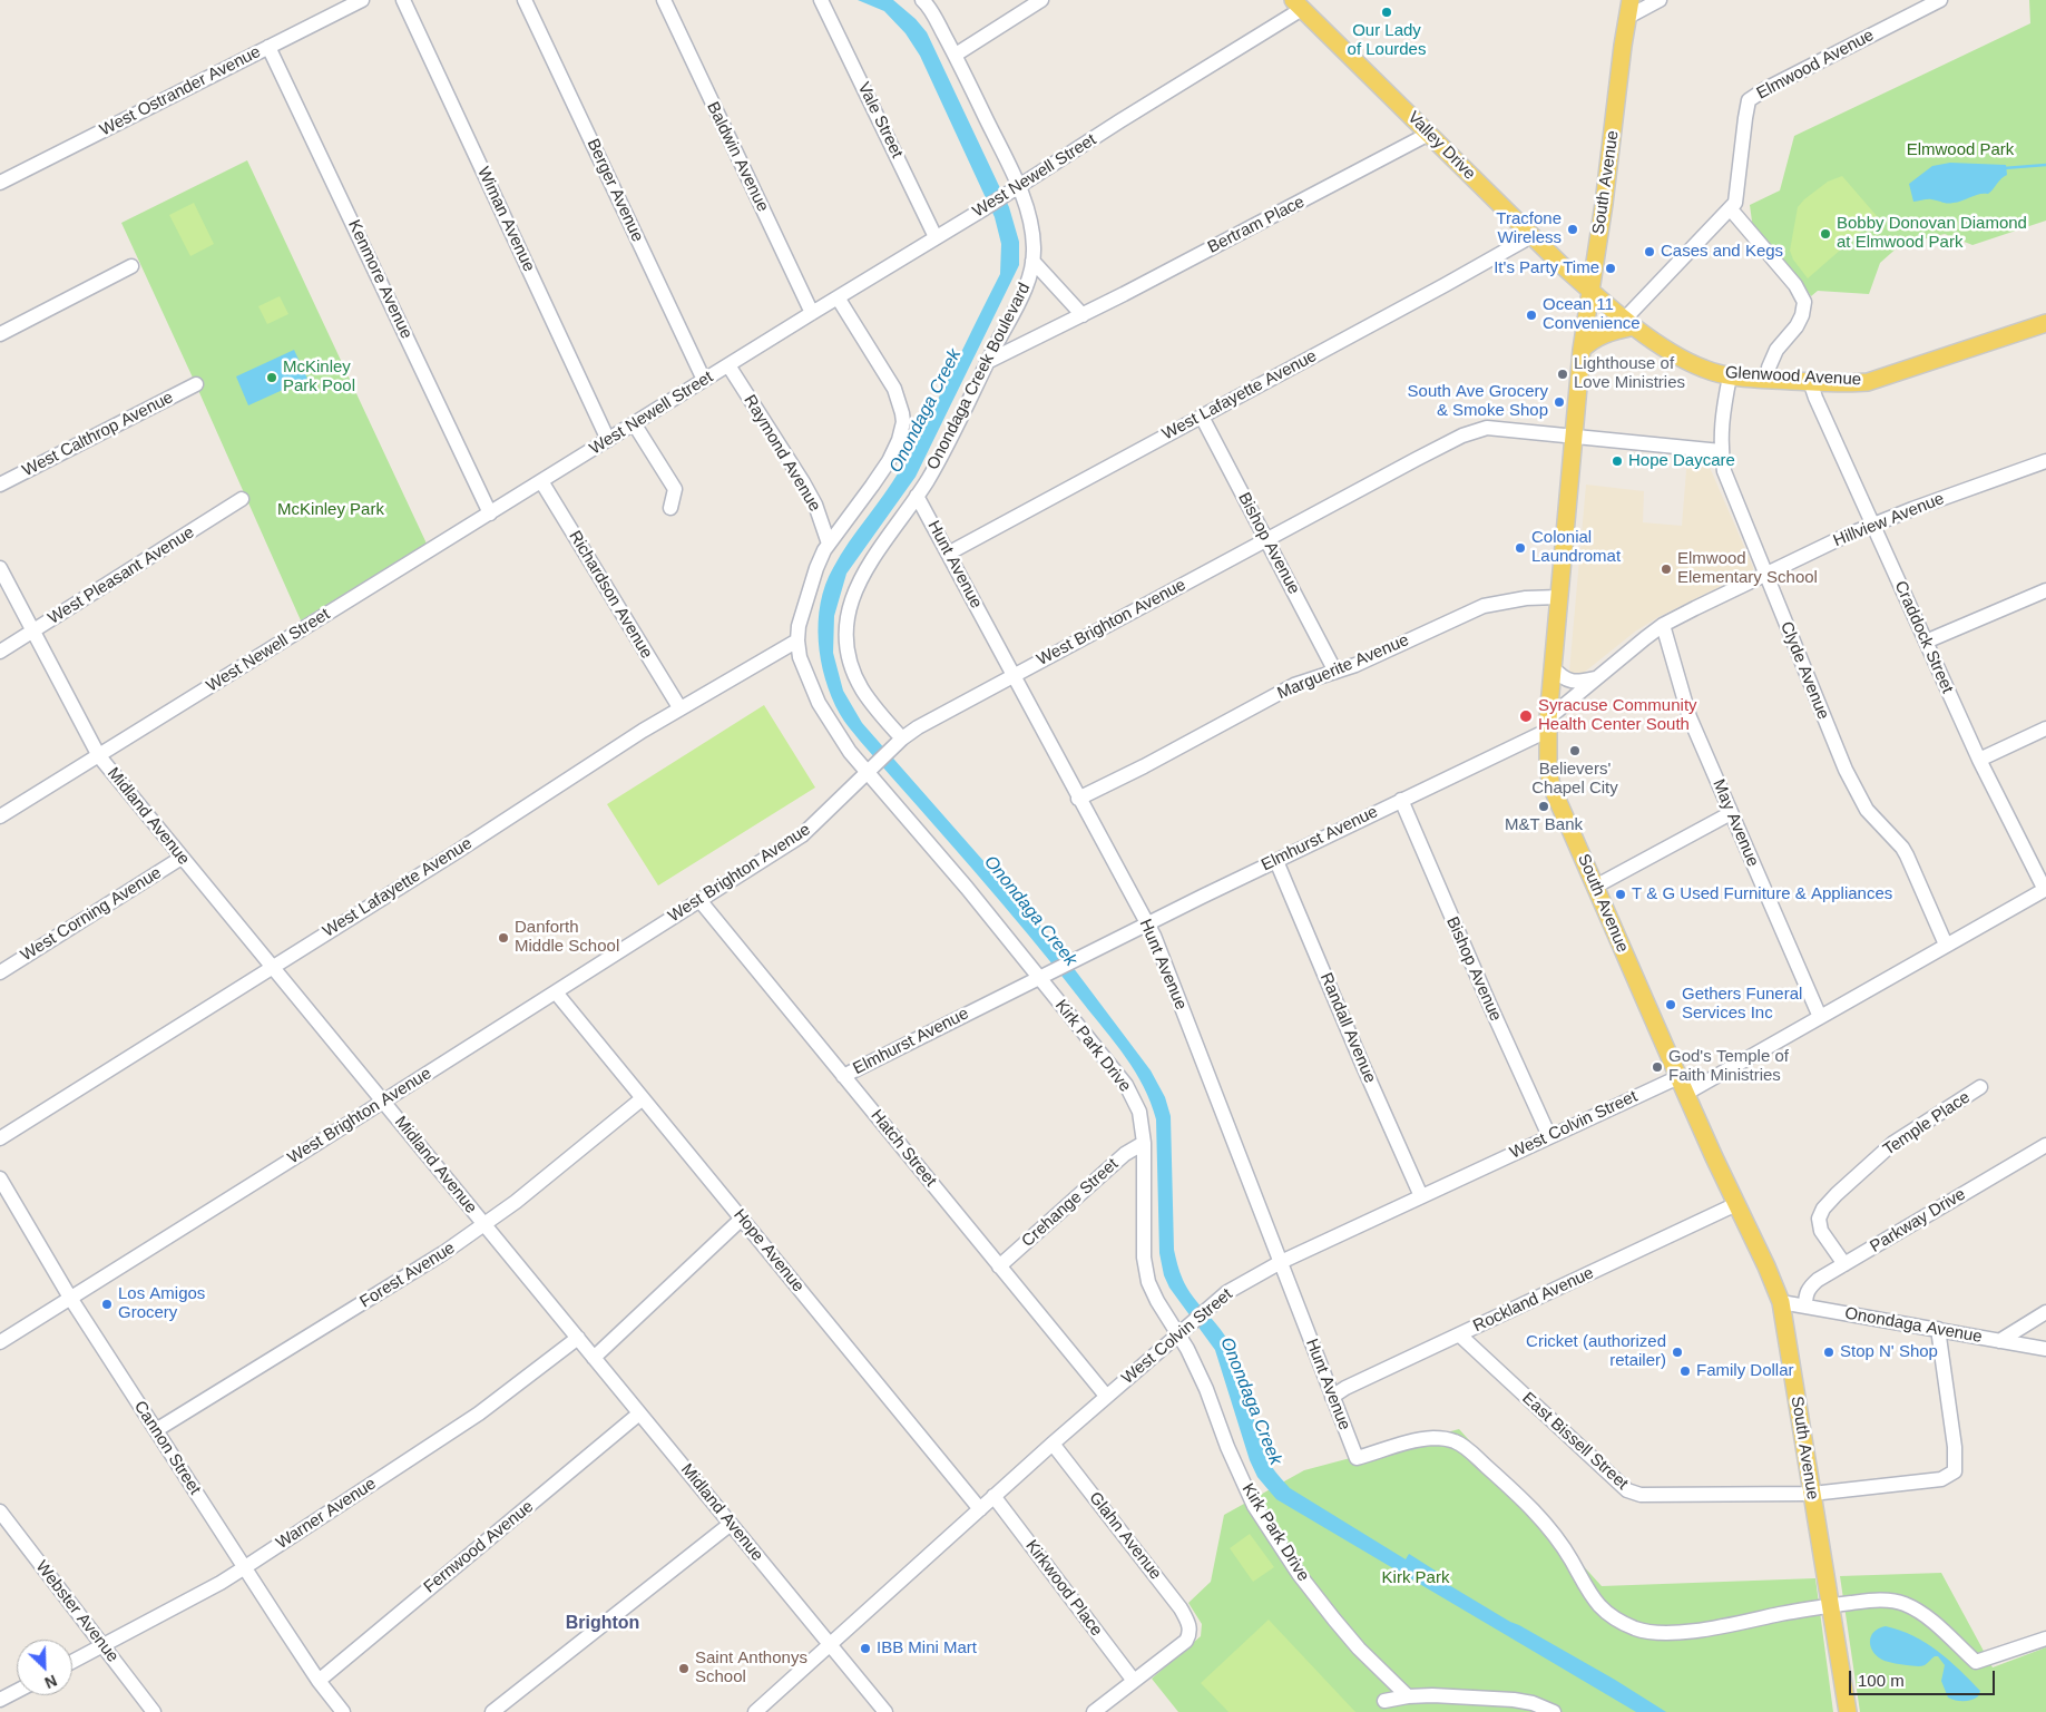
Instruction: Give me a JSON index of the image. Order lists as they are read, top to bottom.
{
  "streets": {
    "main road": ["Valley Drive", "South Avenue", "Glenwood Avenue"],
    "street": [
      "Elmwood Avenue",
      "West Ostrander Avenue",
      "Vale Street",
      "Baldwin Avenue",
      "West Newell Street",
      "Berger Avenue",
      "Wiman Avenue",
      "Bertram Place",
      "Kenmore Avenue",
      "Onondaga Creek Boulevard",
      "West Lafayette Avenue",
      "West Calthrop Avenue",
      "Raymond Avenue",
      "Hillview Avenue",
      "Bishop Avenue",
      "Hunt Avenue",
      "West Pleasant Avenue",
      "Richardson Avenue",
      "West Brighton Avenue",
      "Craddock Street",
      "Marguerite Avenue",
      "Clyde Avenue",
      "Midland Avenue",
      "May Avenue",
      "Elmhurst Avenue",
      "West Corning Avenue",
      "Randall Avenue",
      "Kirk Park Drive",
      "Temple Place",
      "West Colvin Street",
      "Hatch Street",
      "Crehange Street",
      "Parkway Drive",
      "Hope Avenue",
      "Forest Avenue",
      "Rockland Avenue",
      "Onondaga Avenue",
      "East Bissell Street",
      "Cannon Street",
      "Warner Avenue",
      "Glahn Avenue",
      "Fernwood Avenue",
      "Kirkwood Place",
      "Webster Avenue"
    ]
  },
  "crossings": [
    ["Elmwood Avenue", "Glenwood Avenue"],
    ["West Ostrander Avenue", "Kenmore Avenue"],
    ["Vale Street", "West Newell Street"],
    ["Valley Drive", "West Newell Street"],
    ["Valley Drive", "South Avenue"],
    ["Valley Drive", "Bertram Place"],
    ["Valley Drive", "Glenwood Avenue"],
    ["Valley Drive", "West Lafayette Avenue"],
    ["Baldwin Avenue", "West Newell Street"],
    ["West Newell Street", "Berger Avenue"],
    ["West Newell Street", "Wiman Avenue"],
    ["West Newell Street", "Kenmore Avenue"],
    ["West Newell Street", "Onondaga Creek Boulevard"],
    ["West Newell Street", "Raymond Avenue"],
    ["West Newell Street", "Richardson Avenue"],
    ["West Newell Street", "Midland Avenue"],
    ["West Newell Street", "Kirk Park Drive"],
    ["South Avenue", "Glenwood Avenue"],
    ["South Avenue", "Hillview Avenue"],
    ["South Avenue", "Hunt Avenue"],
    ["South Avenue", "West Brighton Avenue"],
    ["South Avenue", "Marguerite Avenue"],
    ["South Avenue", "Elmhurst Avenue"],
    ["South Avenue", "West Colvin Street"],
    ["South Avenue", "Rockland Avenue"],
    ["South Avenue", "Onondaga Avenue"],
    ["South Avenue", "East Bissell Street"],
    ["Bertram Place", "Onondaga Creek Boulevard"],
    ["Onondaga Creek Boulevard", "Hunt Avenue"],
    ["Onondaga Creek Boulevard", "West Brighton Avenue"],
    ["Glenwood Avenue", "Craddock Street"],
    ["Glenwood Avenue", "Clyde Avenue"],
    ["West Lafayette Avenue", "Bishop Avenue"],
    ["West Lafayette Avenue", "Hunt Avenue"],
    ["West Lafayette Avenue", "Richardson Avenue"],
    ["West Lafayette Avenue", "Midland Avenue"],
    ["West Lafayette Avenue", "Kirk Park Drive"],
    ["Raymond Avenue", "Kirk Park Drive"],
    ["Hillview Avenue", "Craddock Street"],
    ["Hillview Avenue", "Clyde Avenue"],
    ["Hillview Avenue", "May Avenue"],
    ["Hillview Avenue", "Elmhurst Avenue"],
    ["Bishop Avenue", "West Brighton Avenue"],
    ["Bishop Avenue", "Marguerite Avenue"],
    ["Bishop Avenue", "Elmhurst Avenue"],
    ["Bishop Avenue", "West Colvin Street"],
    ["Hunt Avenue", "West Brighton Avenue"],
    ["Hunt Avenue", "Marguerite Avenue"],
    ["Hunt Avenue", "Elmhurst Avenue"],
    ["Hunt Avenue", "West Colvin Street"],
    ["Hunt Avenue", "Rockland Avenue"],
    ["West Pleasant Avenue", "Midland Avenue"],
    ["West Brighton Avenue", "Clyde Avenue"],
    ["West Brighton Avenue", "Midland Avenue"],
    ["West Brighton Avenue", "Kirk Park Drive"],
    ["West Brighton Avenue", "Hatch Street"],
    ["West Brighton Avenue", "Hope Avenue"],
    ["West Brighton Avenue", "Cannon Street"],
    ["Midland Avenue", "West Corning Avenue"],
    ["Midland Avenue", "West Colvin Street"],
    ["Midland Avenue", "Forest Avenue"],
    ["Midland Avenue", "Warner Avenue"],
    ["Midland Avenue", "Fernwood Avenue"],
    ["Elmhurst Avenue", "Randall Avenue"],
    ["Elmhurst Avenue", "Kirk Park Drive"],
    ["Elmhurst Avenue", "Hatch Street"],
    ["Randall Avenue", "West Colvin Street"],
    ["Kirk Park Drive", "West Colvin Street"],
    ["Kirk Park Drive", "Crehange Street"],
    ["Temple Place", "Parkway Drive"],
    ["West Colvin Street", "Hatch Street"],
    ["West Colvin Street", "Hope Avenue"],
    ["West Colvin Street", "Glahn Avenue"],
    ["West Colvin Street", "Kirkwood Place"],
    ["Hatch Street", "Crehange Street"],
    ["Parkway Drive", "Onondaga Avenue"],
    ["Hope Avenue", "Forest Avenue"],
    ["Forest Avenue", "Cannon Street"],
    ["Rockland Avenue", "East Bissell Street"],
    ["Onondaga Avenue", "East Bissell Street"],
    ["Cannon Street", "Warner Avenue"],
    ["Cannon Street", "Fernwood Avenue"],
    ["Warner Avenue", "Webster Avenue"],
    ["Glahn Avenue", "Kirkwood Place"]
  ],
  "districts": ["Brighton"],
  "water": ["Onondaga Creek"],
  "parks": ["Elmwood Park", "McKinley Park", "Kirk Park"],
  "places": [
    "Our Lady of Lourdes",
    "Tracfone Wireless",
    "Bobby Donovan Diamond at Elmwood Park",
    "Cases and Kegs",
    "It's Party Time",
    "Ocean 11 Convenience",
    "Lighthouse of Love Ministries",
    "McKinley Park Pool",
    "South Ave Grocery & Smoke Shop",
    "Hope Daycare",
    "Colonial Laundromat",
    "Elmwood Elementary School",
    "Syracuse Community Health Center South",
    "Believers' Chapel City",
    "M&T Bank",
    "T & G Used Furniture & Appliances",
    "Danforth Middle School",
    "Gethers Funeral Services Inc",
    "God's Temple of Faith Ministries",
    "Los Amigos Grocery",
    "Cricket (authorized retailer)",
    "Stop N' Shop",
    "Family Dollar",
    "IBB Mini Mart",
    "Saint Anthonys School"
  ],
  "scale_bar": "100 m",
  "north": "bottom right"
}
